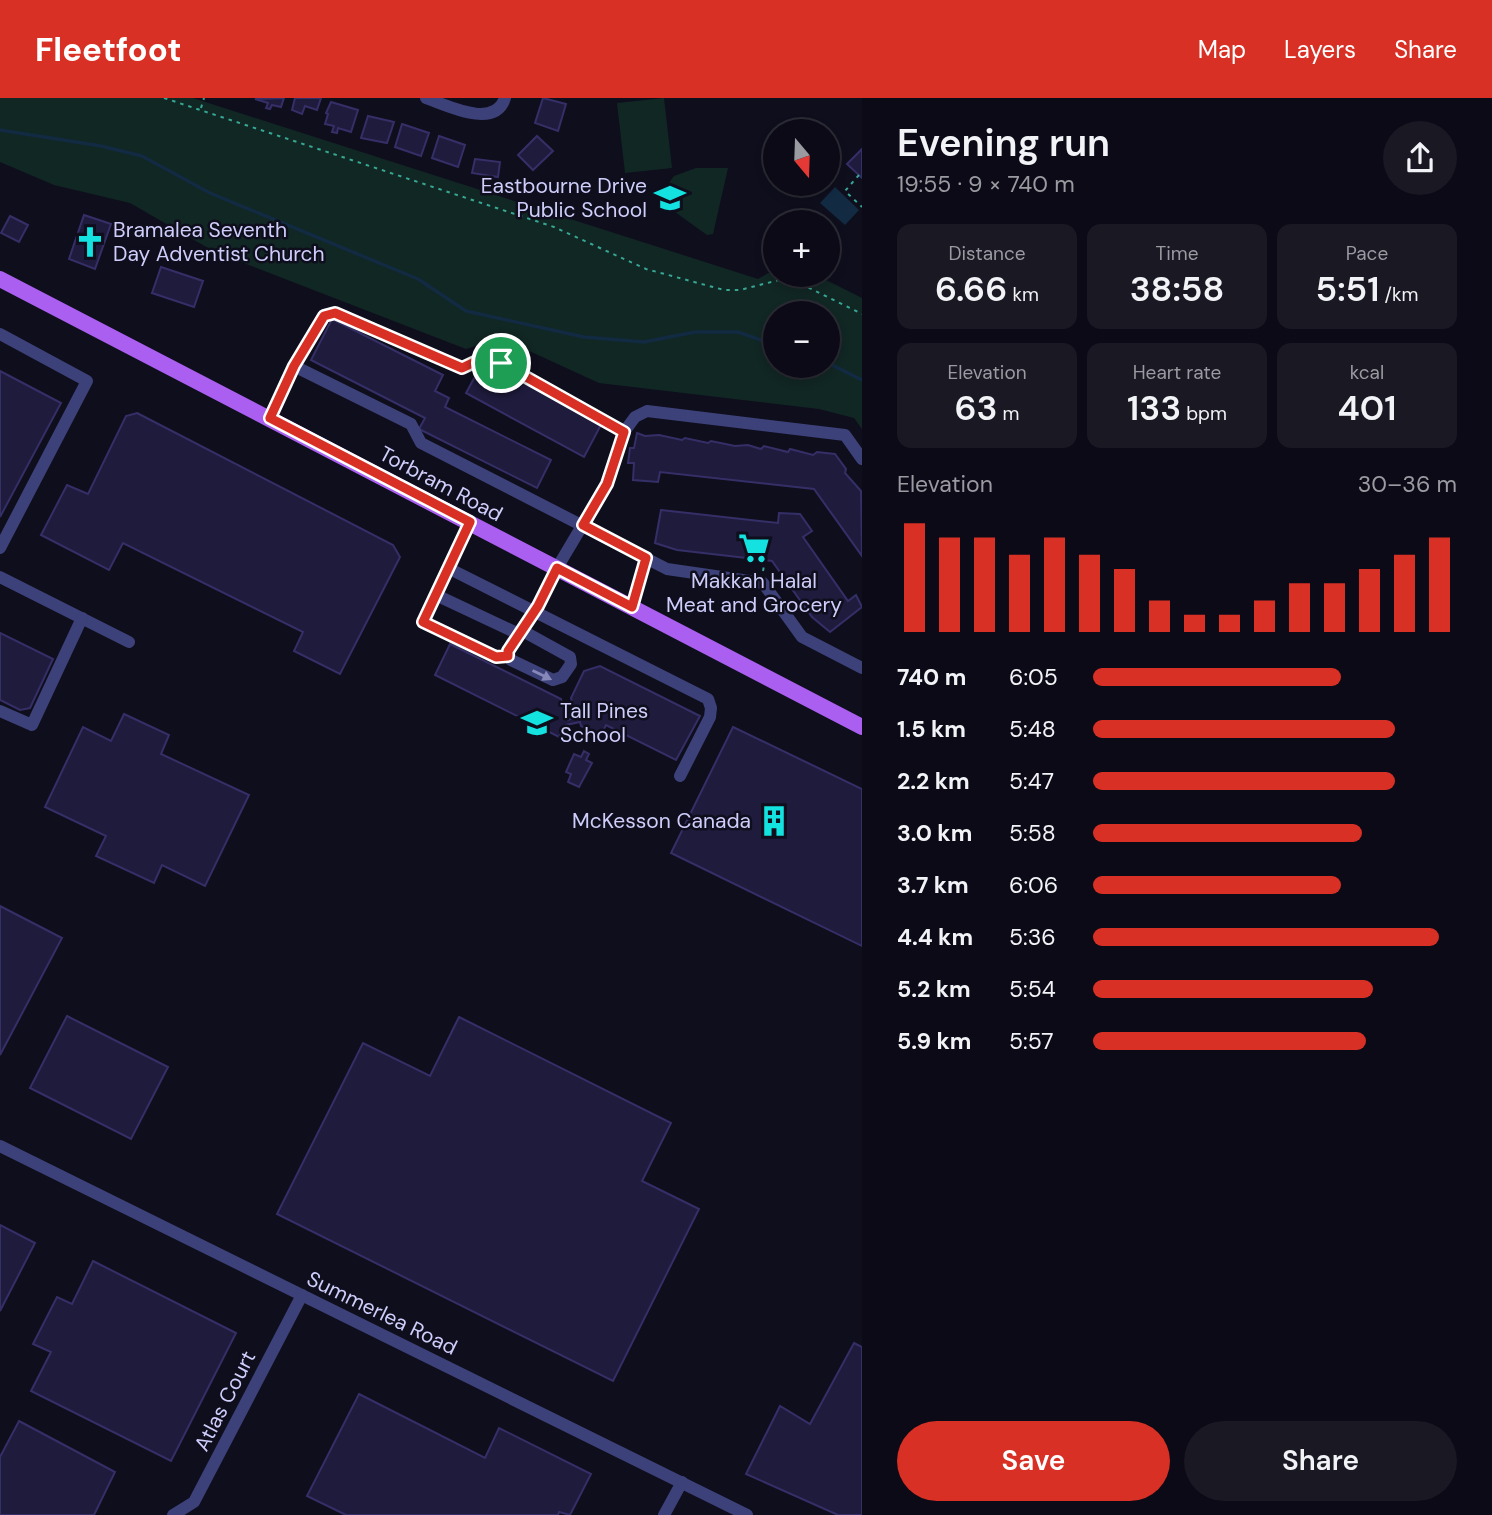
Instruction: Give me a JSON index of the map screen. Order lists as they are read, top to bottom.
{
  "streets": {
    "main road": ["Torbram Road"],
    "street": ["Summerlea Road", "Atlas Court"]
  },
  "crossings": [
    ["Summerlea Road", "Atlas Court"]
  ],
  "places": {
    "school or university": ["Eastbourne Drive Public School", "Tall Pines School"],
    "church": ["Bramalea Seventh Day Adventist Church"],
    "supermarket": ["Makkah Halal Meat and Grocery"],
    "building": ["McKesson Canada"]
  },
  "north": "bottom",
  "page": {
    "header": "Fleetfoot",
    "nav": ["Map", "Layers", "Share"],
    "heading": ["Evening run", "19:55 · 9 × 740 m"],
    "map_buttons": ["+", "−"],
    "stats": [
      ["Distance", "6.66 km"],
      ["Time", "38:58"],
      ["Pace", "5:51 /km"],
      ["Elevation", "63 m"],
      ["Heart rate", "133 bpm"],
      ["kcal", "401"]
    ],
    "chart": ["Elevation", "30–36 m"],
    "list": [
      {
        "name": "740 m",
        "note": "6:05"
      },
      {
        "name": "1.5 km",
        "note": "5:48"
      },
      {
        "name": "2.2 km",
        "note": "5:47"
      },
      {
        "name": "3.0 km",
        "note": "5:58"
      },
      {
        "name": "3.7 km",
        "note": "6:06"
      },
      {
        "name": "4.4 km",
        "note": "5:36"
      },
      {
        "name": "5.2 km",
        "note": "5:54"
      },
      {
        "name": "5.9 km",
        "note": "5:57"
      }
    ],
    "buttons": ["Save", "Share"]
  }
}
